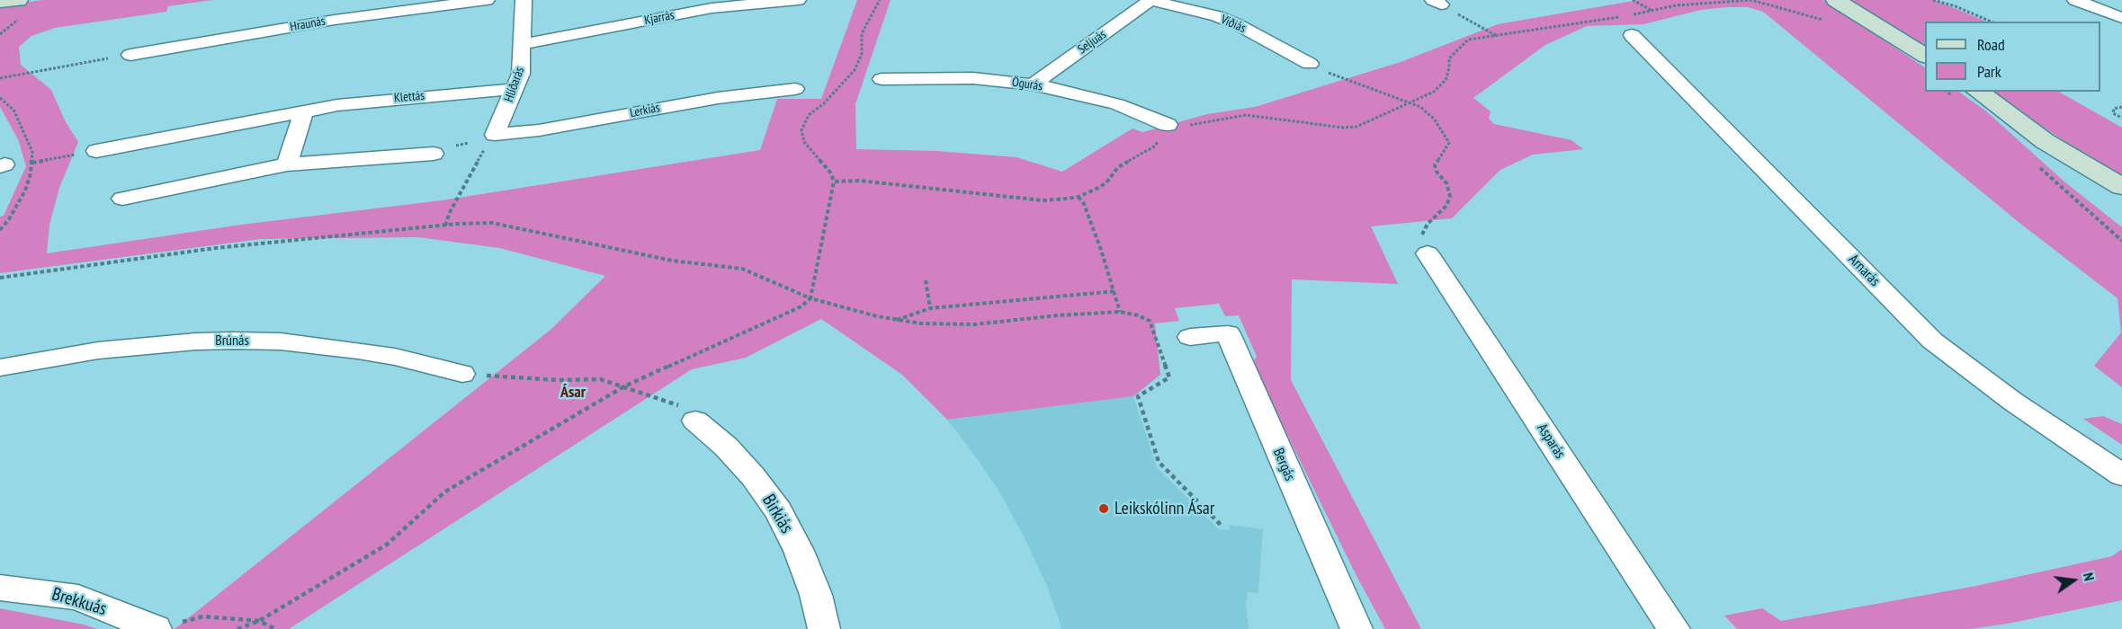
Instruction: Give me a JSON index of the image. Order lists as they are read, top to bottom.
{
  "streets": {
    "street": [
      "Kjarrás",
      "Hraunás",
      "Víðiás",
      "Seljuás",
      "Hlíðarás",
      "Ögurás",
      "Klettás",
      "Lerkiás",
      "Arnarás",
      "Brúnás",
      "Asparás",
      "Bergás",
      "Birkiás",
      "Brekkuás"
    ]
  },
  "crossings": [
    ["Kjarrás", "Hlíðarás"],
    ["Víðiás", "Seljuás"],
    ["Seljuás", "Ögurás"],
    ["Hlíðarás", "Klettás"],
    ["Hlíðarás", "Lerkiás"]
  ],
  "districts": ["Ásar"],
  "places": ["Leikskólinn Ásar"],
  "legend": ["Road", "Park"],
  "north": "right"
}
